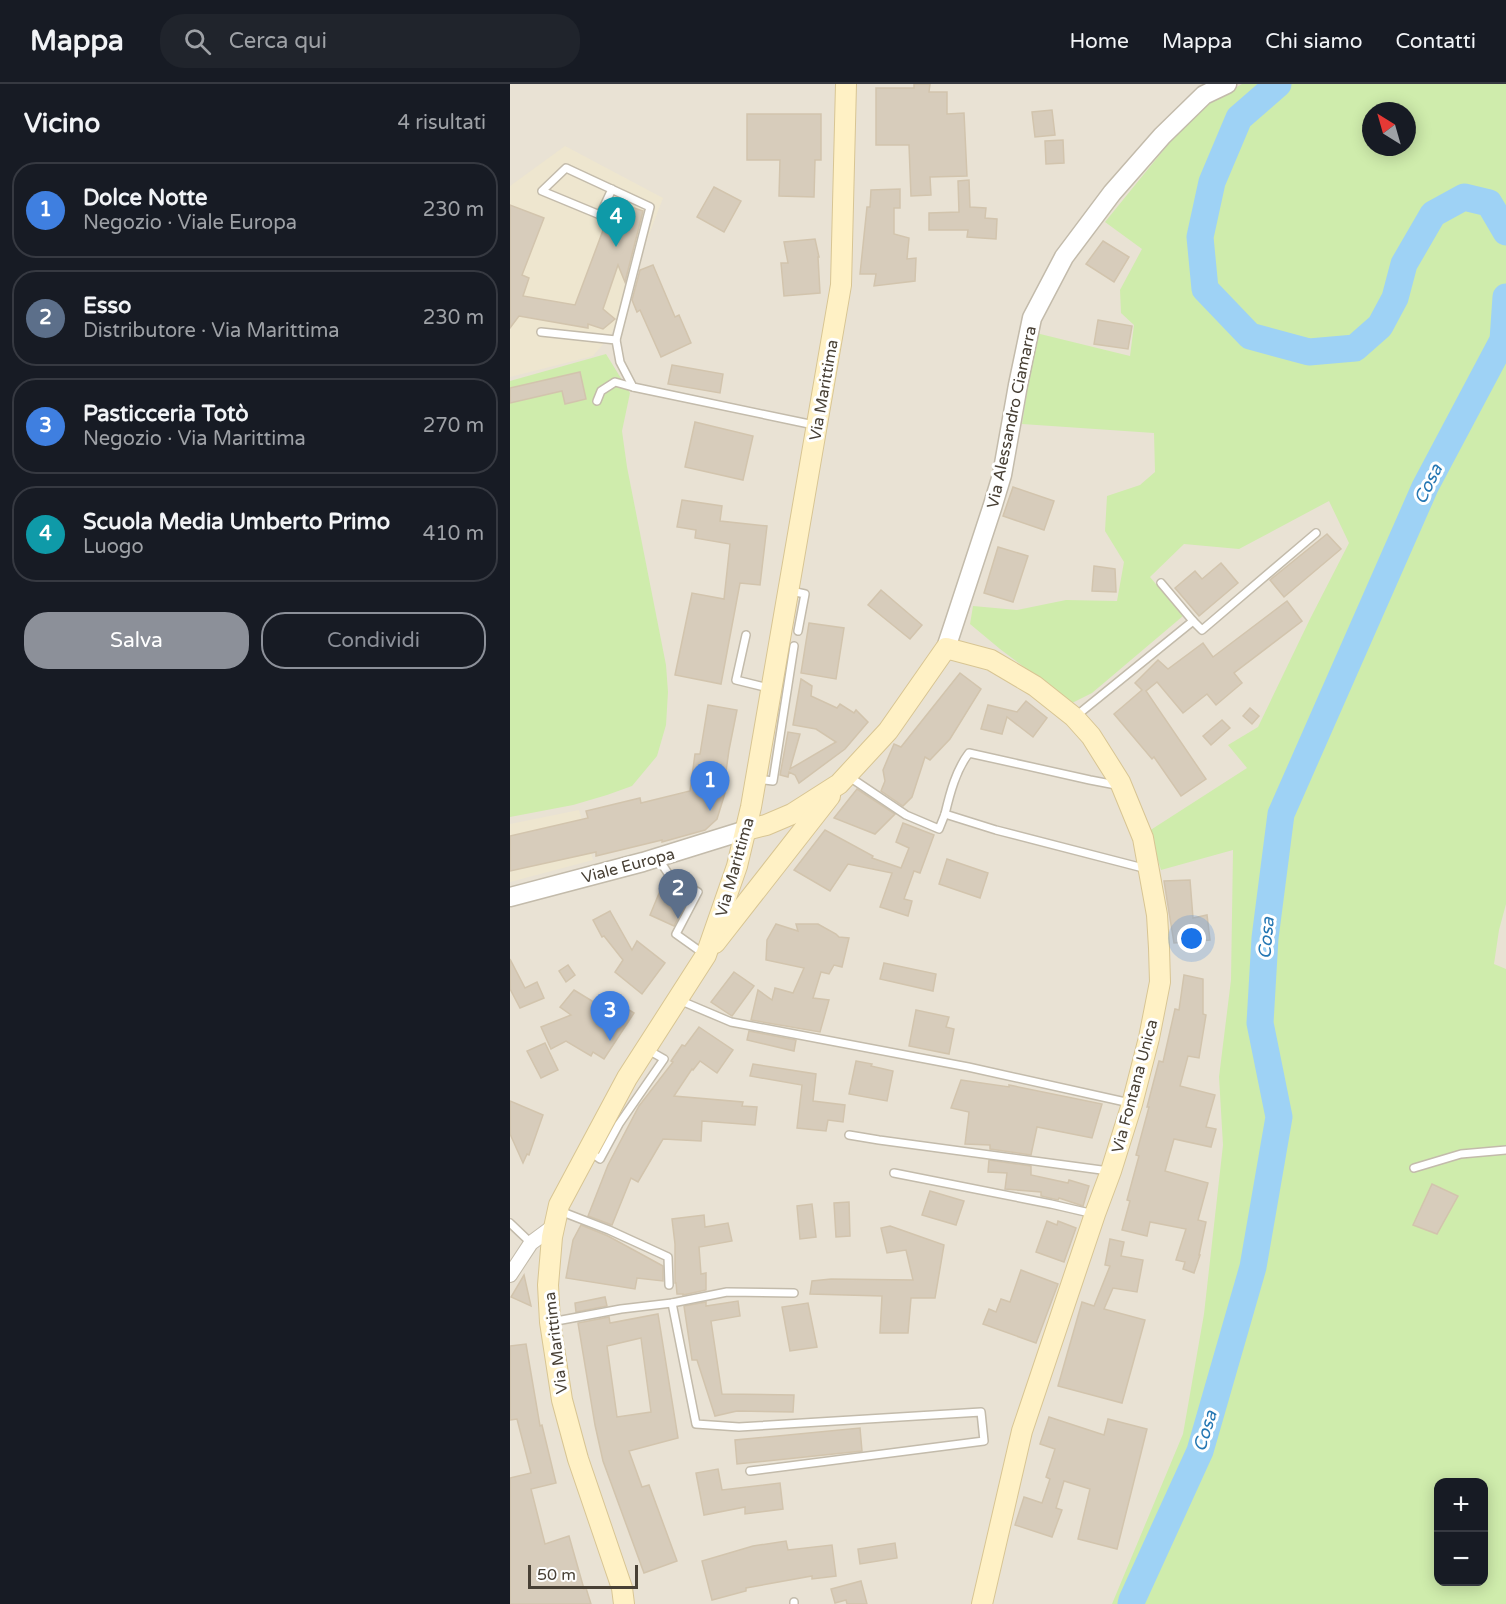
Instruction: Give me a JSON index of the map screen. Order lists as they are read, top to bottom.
{
  "streets": {
    "main road": ["Via Marittima", "Via Alessandro Ciamarra", "Via Fontana Unica"],
    "street": ["Viale Europa"]
  },
  "crossings": [
    ["Via Marittima", "Via Alessandro Ciamarra"],
    ["Via Marittima", "Viale Europa"],
    ["Via Alessandro Ciamarra", "Viale Europa"],
    ["Via Alessandro Ciamarra", "Via Fontana Unica"]
  ],
  "water": ["Cosa"],
  "scale_bar": "50 m",
  "north": "top left",
  "page": {
    "header": "Mappa",
    "search": "Cerca qui",
    "nav": [
      "Home",
      "Mappa",
      "Chi siamo",
      "Contatti"
    ],
    "heading": ["Vicino", "4 risultati"],
    "list": [
      {
        "mark": "1",
        "name": "Dolce Notte",
        "note": "Negozio · Viale Europa",
        "value": "230 m"
      },
      {
        "mark": "2",
        "name": "Esso",
        "note": "Distributore · Via Marittima",
        "value": "230 m"
      },
      {
        "mark": "3",
        "name": "Pasticceria Totò",
        "note": "Negozio · Via Marittima",
        "value": "270 m"
      },
      {
        "mark": "4",
        "name": "Scuola Media Umberto Primo",
        "note": "Luogo",
        "value": "410 m"
      }
    ],
    "pins": [
      "4",
      "1",
      "2",
      "3"
    ],
    "buttons": ["Salva", "Condividi"],
    "map_buttons": ["+", "−"],
    "scale": "50 m"
  }
}
